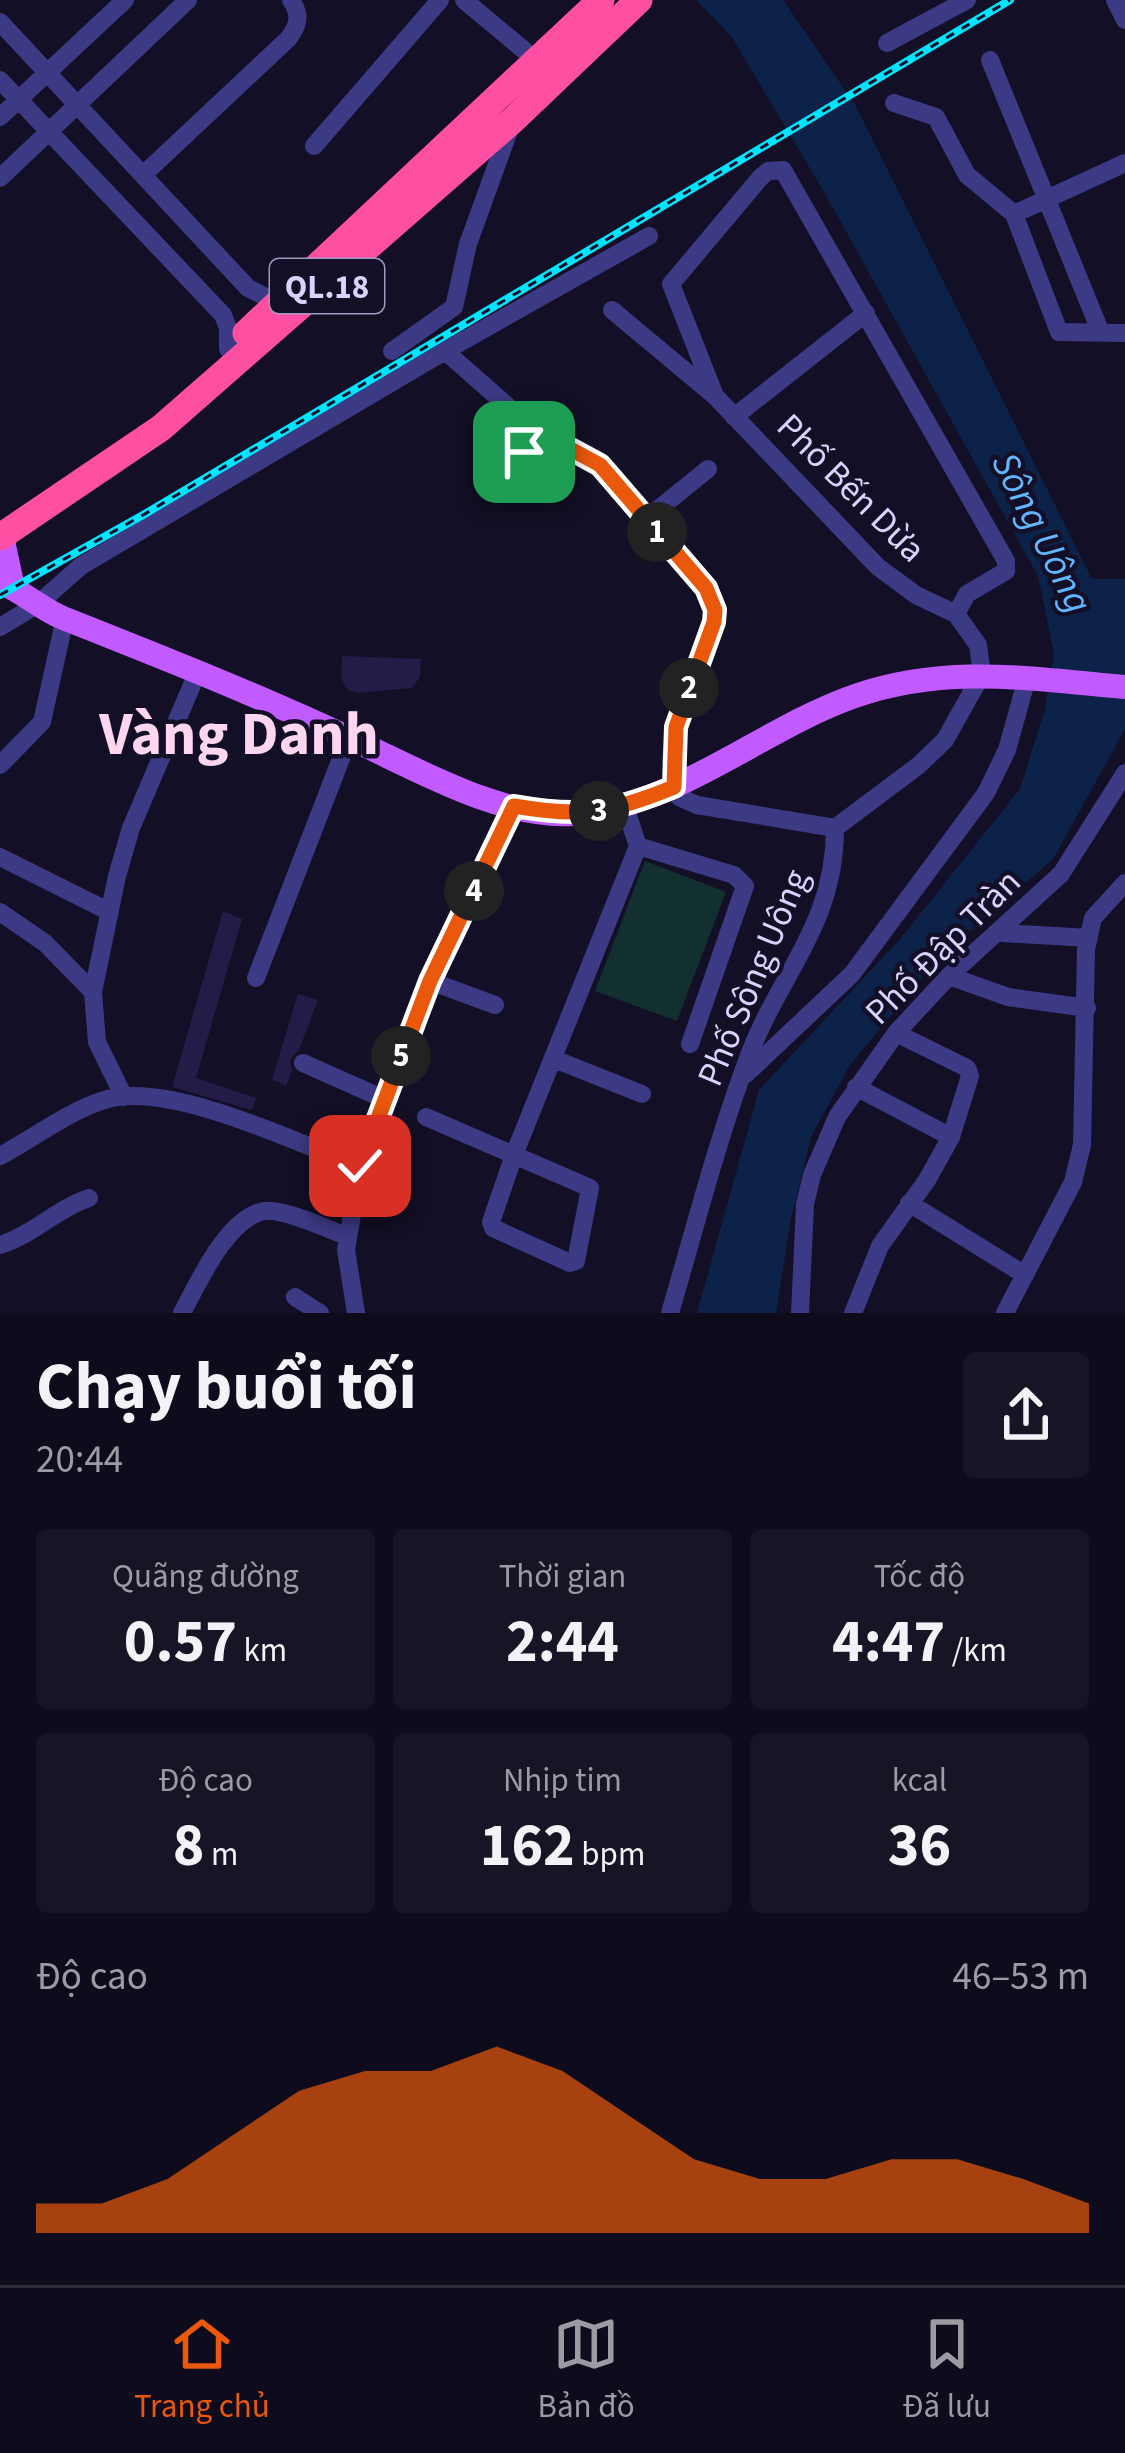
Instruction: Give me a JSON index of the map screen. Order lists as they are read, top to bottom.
{
  "streets": {
    "highway": ["QL.18"],
    "street": ["Phố Bến Dừa", "Phố Đập Tràn", "Phố Sông Uông"]
  },
  "districts": ["Vàng Danh"],
  "water": ["Sông Uông"],
  "page": {
    "pins": [
      "1",
      "2",
      "3",
      "4",
      "5"
    ],
    "heading": ["Chạy buổi tối", "20:44"],
    "stats": [
      ["Quãng đường", "0.57 km"],
      ["Thời gian", "2:44"],
      ["Tốc độ", "4:47 /km"],
      ["Độ cao", "8 m"],
      ["Nhịp tim", "162 bpm"],
      ["kcal", "36"]
    ],
    "chart": ["Độ cao", "46–53 m"],
    "tabs": ["Trang chủ", "Bản đồ", "Đã lưu"]
  }
}
